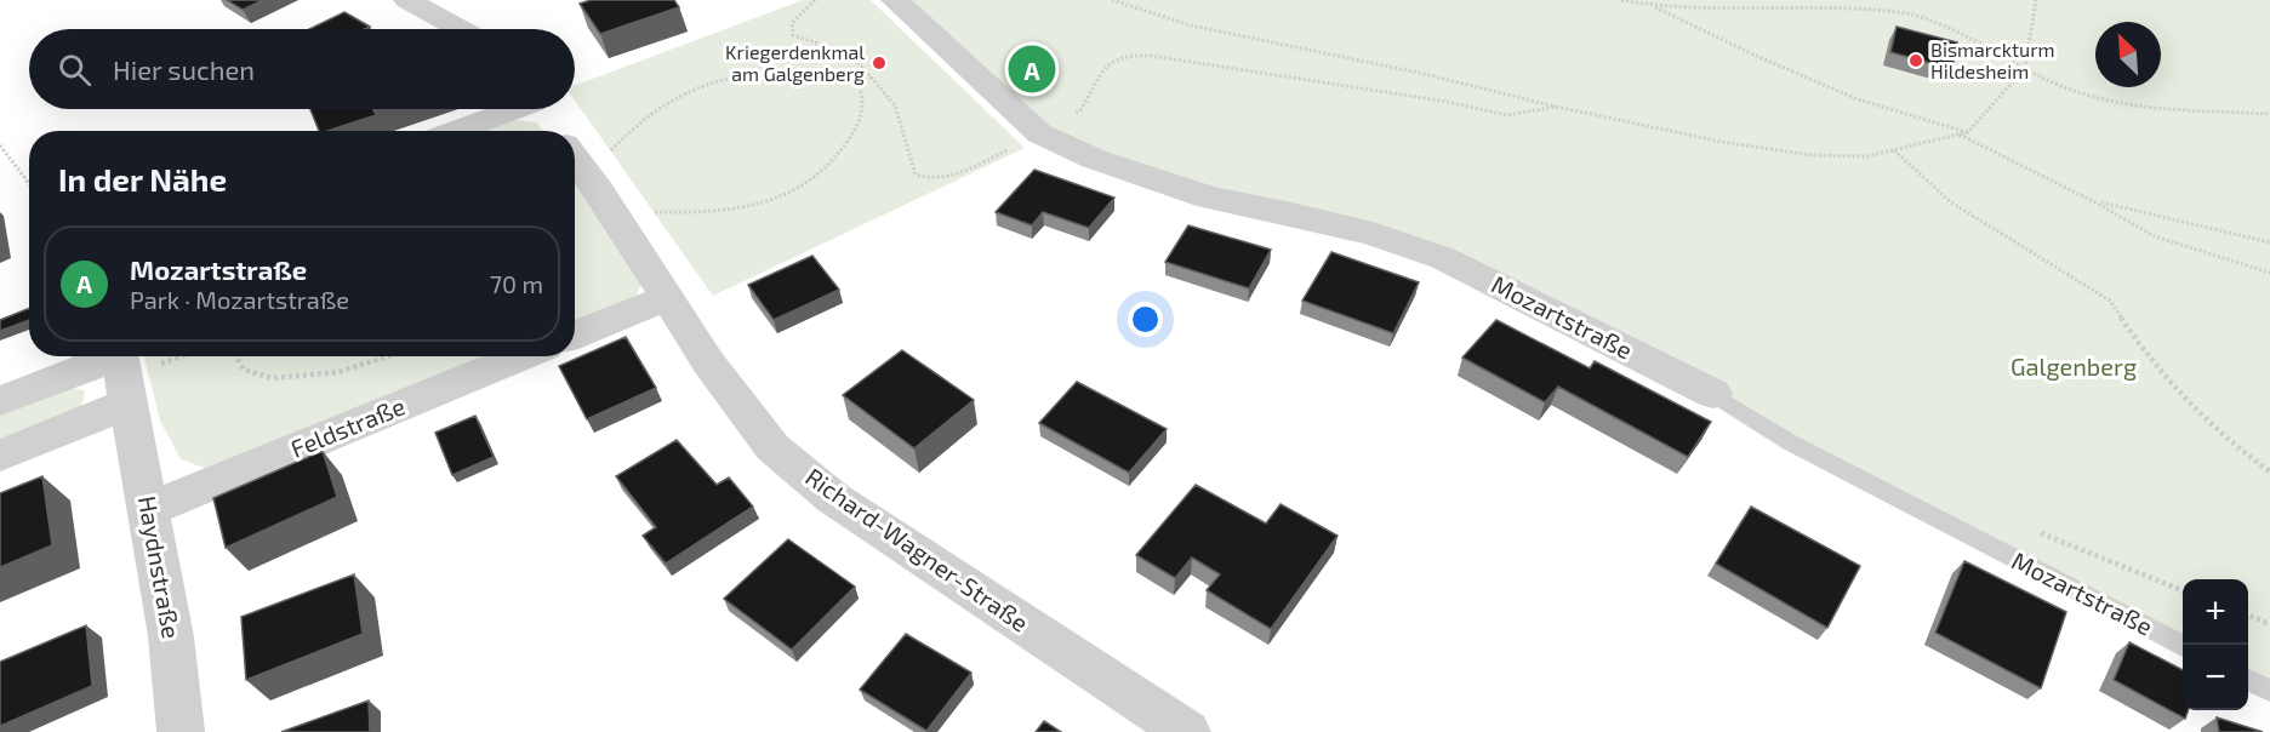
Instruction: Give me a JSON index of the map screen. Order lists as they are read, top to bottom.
{
  "streets": {
    "street": [
      "Mozartstraße",
      "Feldstraße",
      "Richard-Wagner-Straße",
      "Haydnstraße"
    ]
  },
  "crossings": [
    ["Feldstraße", "Haydnstraße"]
  ],
  "parks": ["Galgenberg"],
  "places": ["Bismarckturm Hildesheim", "Kriegerdenkmal am Galgenberg"],
  "north": "top left",
  "page": {
    "search": "Hier suchen",
    "pins": "A",
    "heading": "In der Nähe",
    "list": [
      {
        "mark": "A",
        "name": "Mozartstraße",
        "note": "Park · Mozartstraße",
        "value": "70 m"
      }
    ],
    "map_buttons": ["+", "−"]
  }
}
